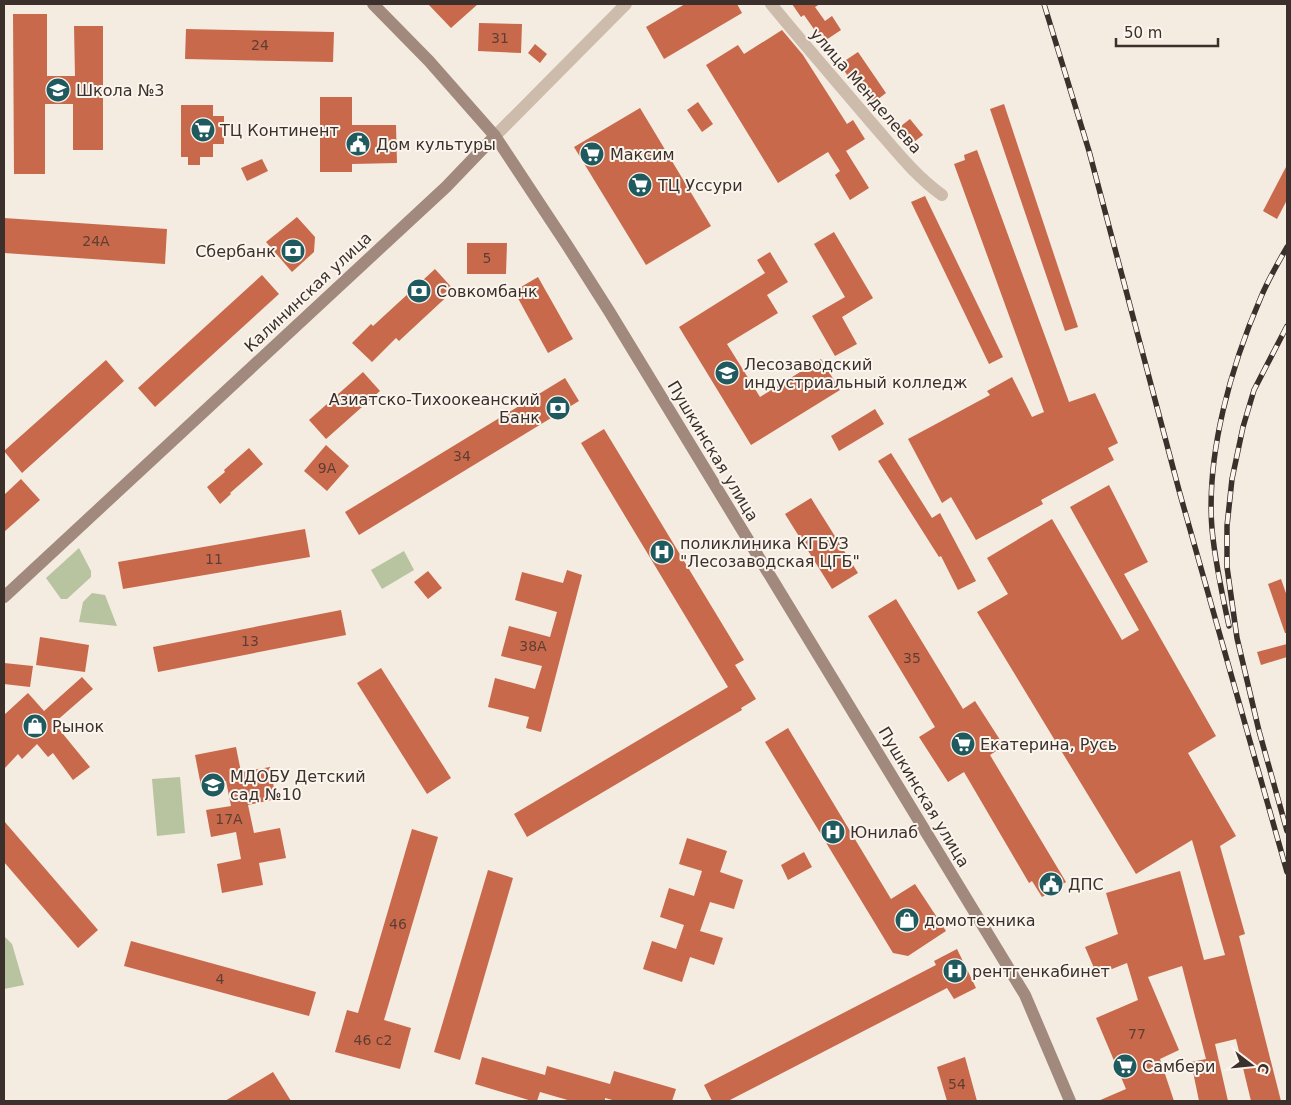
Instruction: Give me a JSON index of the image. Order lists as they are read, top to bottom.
{
  "streets": {
    "main road": ["Калининская улица", "Пушкинская улица"],
    "street": ["улица Менделеева"]
  },
  "crossings": [
    ["Калининская улица", "Пушкинская улица"]
  ],
  "places": {
    "school or university": ["Школа №3", "Лесозаводский индустриальный колледж", "МДОБУ Детский сад №10"],
    "supermarket": [
      "ТЦ Континент",
      "Максим",
      "ТЦ Уссури",
      "Екатерина, Русь",
      "Самбери"
    ],
    "public building": ["Дом культуры", "ДПС"],
    "bank": ["Сбербанк", "Совкомбанк", "Азиатско-Тихоокеанский Банк"],
    "hospital": ["поликлиника КГБУЗ \"Лесозаводская ЦГБ\"", "Юнилаб", "рентгенкабинет"],
    "shop": ["Рынок", "домотехника"]
  },
  "house_numbers": [
    "31",
    "24",
    "24А",
    "5",
    "34",
    "9А",
    "11",
    "13",
    "38А",
    "35",
    "17А",
    "46",
    "4",
    "77",
    "46 с2",
    "54"
  ],
  "scale_bar": "50 m",
  "north": "right"
}
